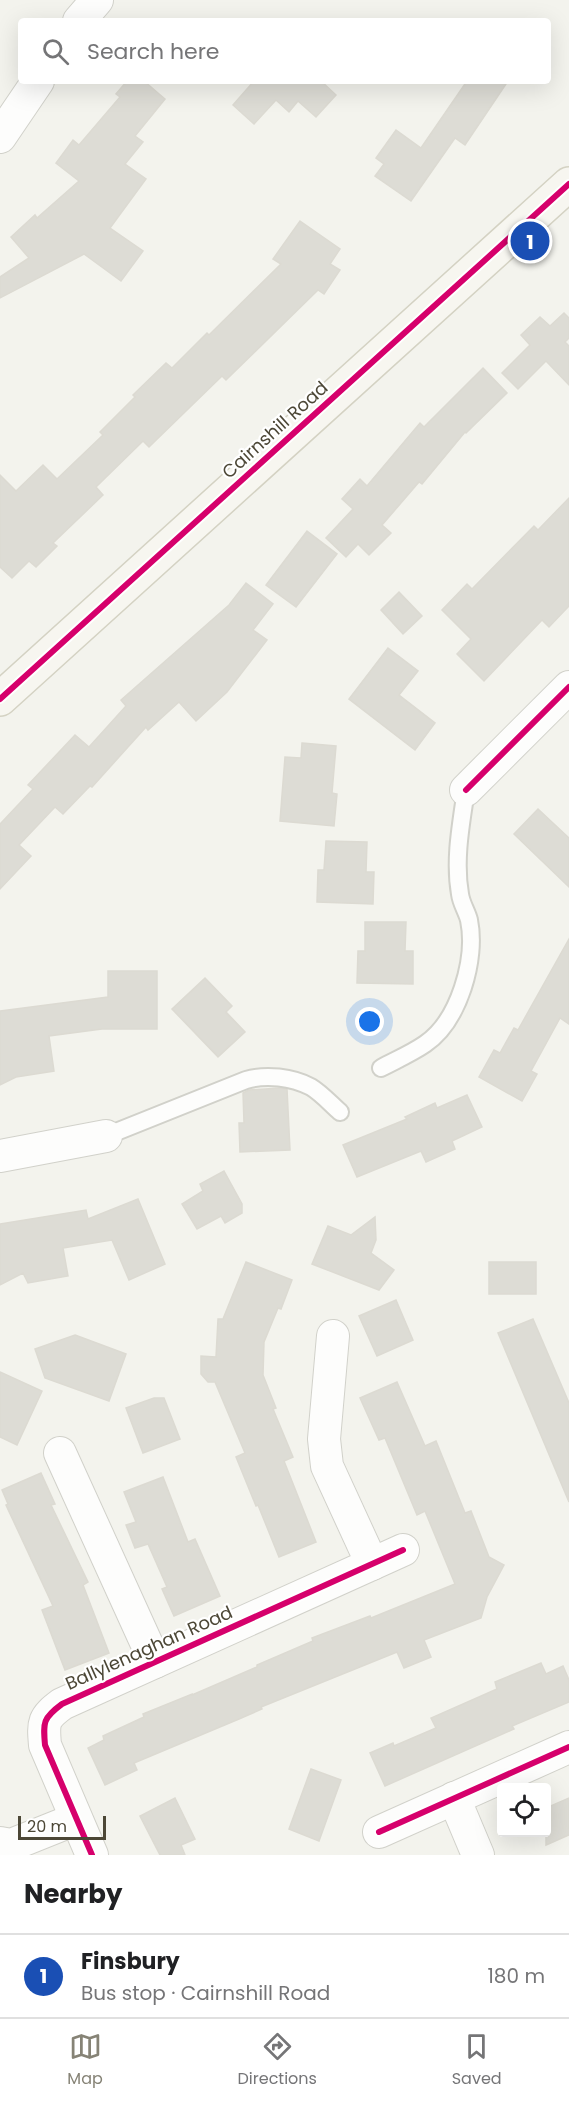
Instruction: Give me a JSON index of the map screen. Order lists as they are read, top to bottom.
{
  "streets": {
    "street": ["Cairnshill Road", "Ballylenaghan Road"]
  },
  "scale_bar": "20 m",
  "page": {
    "search": "Search here",
    "pins": "1",
    "scale": "20 m",
    "heading": "Nearby",
    "list": [
      {
        "mark": "1",
        "name": "Finsbury",
        "note": "Bus stop · Cairnshill Road",
        "value": "180 m"
      }
    ],
    "nav": ["Map", "Directions", "Saved"]
  }
}
